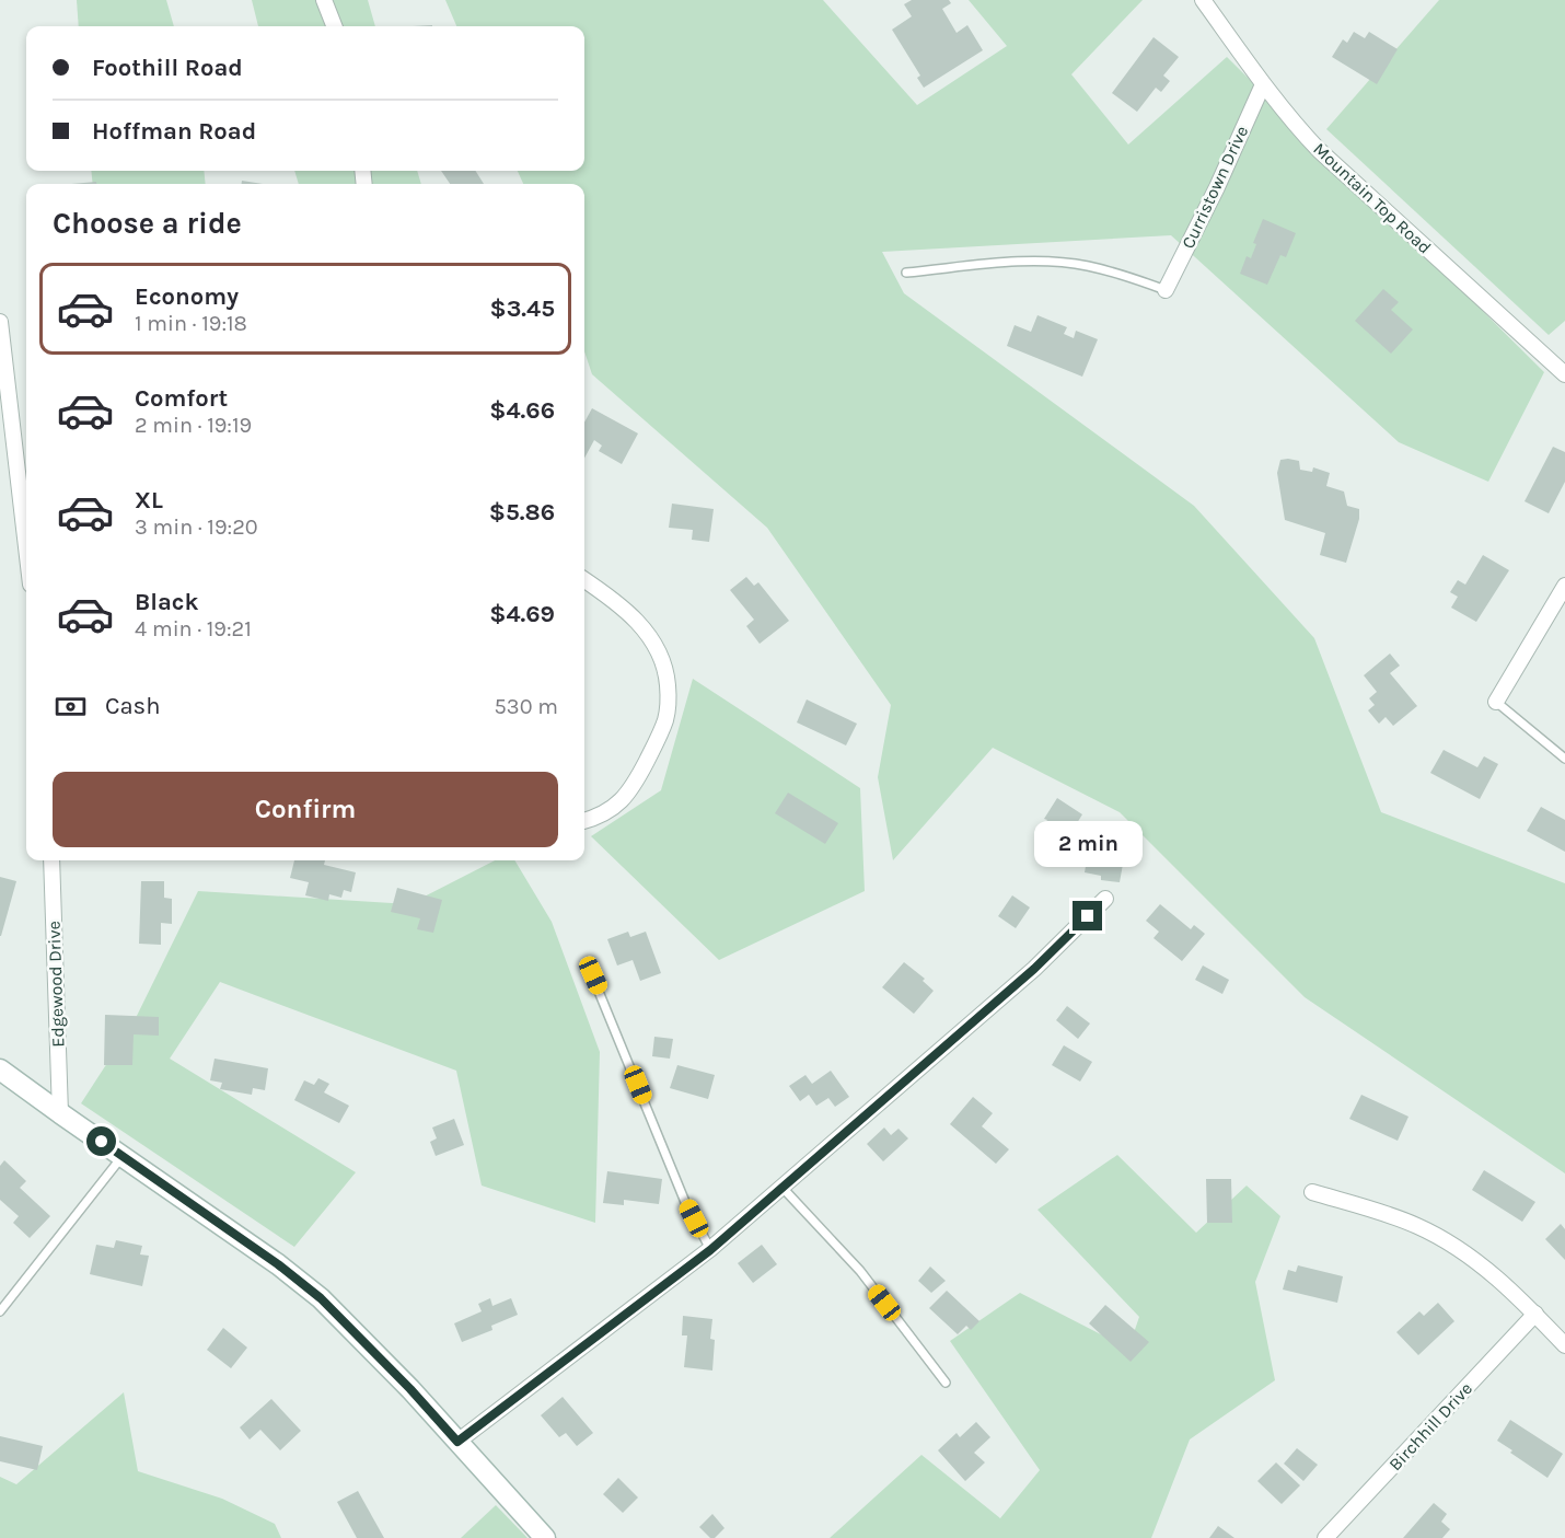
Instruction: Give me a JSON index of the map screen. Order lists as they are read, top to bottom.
{
  "streets": {
    "street": [
      "Curristown Drive",
      "Mountain Top Road",
      "Edgewood Drive",
      "Birchhill Drive"
    ]
  },
  "crossings": [
    ["Curristown Drive", "Mountain Top Road"]
  ],
  "page": {
    "banner": ["Foothill Road", "Hoffman Road"],
    "heading": "Choose a ride",
    "list": [
      {
        "name": "Economy",
        "note": "1 min · 19:18",
        "value": "$3.45"
      },
      {
        "name": "Comfort",
        "note": "2 min · 19:19",
        "value": "$4.66"
      },
      {
        "name": "XL",
        "note": "3 min · 19:20",
        "value": "$5.86"
      },
      {
        "name": "Black",
        "note": "4 min · 19:21",
        "value": "$4.69"
      }
    ],
    "pay": ["Cash", "530 m"],
    "buttons": "Confirm",
    "bubble": "2 min"
  }
}
